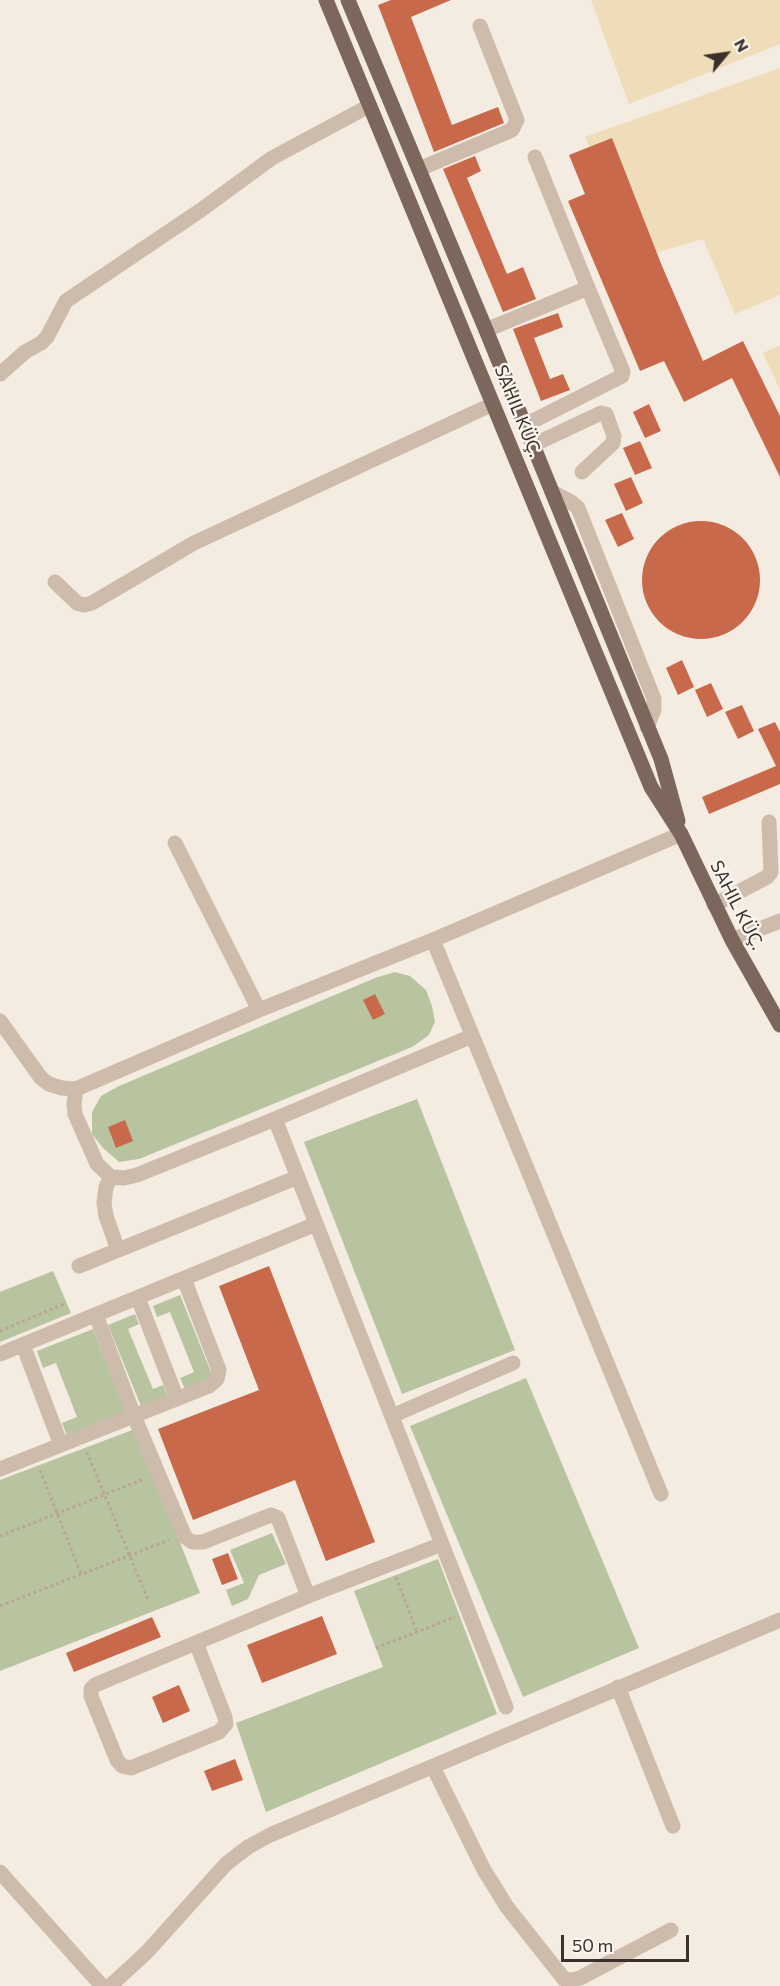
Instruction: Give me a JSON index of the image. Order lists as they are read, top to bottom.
{
  "streets": {
    "main road": ["SAHIL KÜÇ."]
  },
  "scale_bar": "50 m",
  "north": "top right"
}
